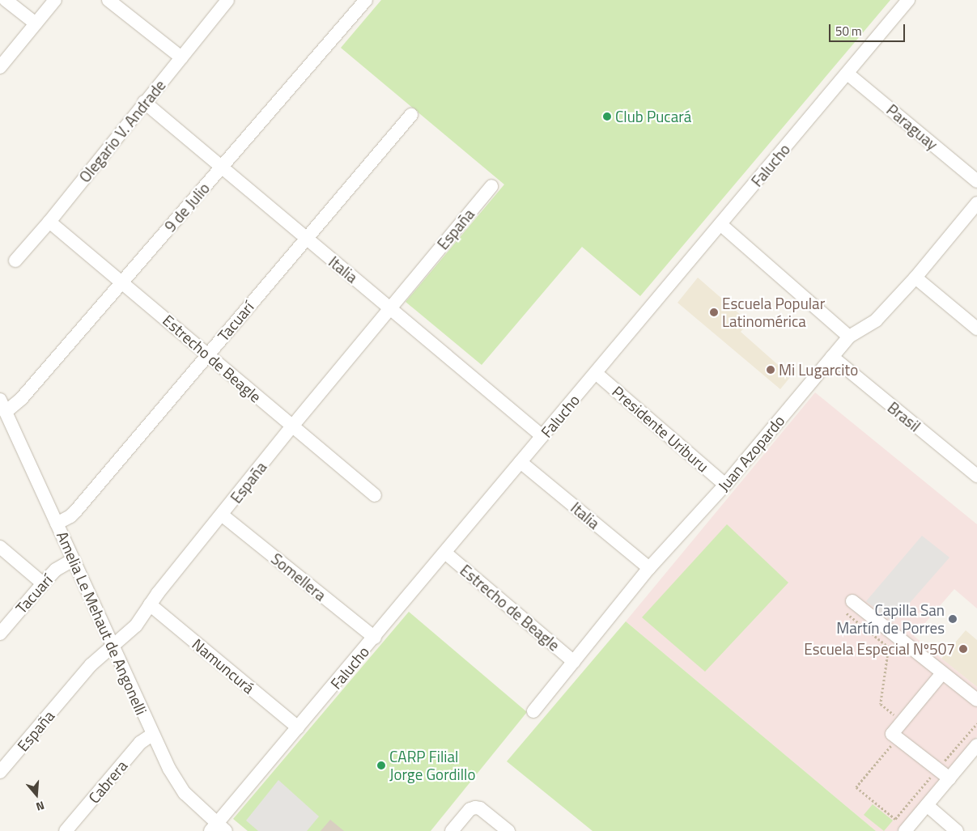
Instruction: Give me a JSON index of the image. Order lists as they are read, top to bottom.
{
  "streets": {
    "street": [
      "Paraguay",
      "Olegario V. Andrade",
      "Falucho",
      "9 de Julio",
      "España",
      "Italia",
      "Tacuarí",
      "Estrecho de Beagle",
      "Brasil",
      "Presidente Uriburu",
      "Juan Azopardo",
      "Somellera",
      "Amelia Le Mehaut de Angonelli",
      "Namuncurá",
      "Cabrera"
    ]
  },
  "crossings": [
    ["Paraguay", "Falucho"],
    ["Olegario V. Andrade", "Italia"],
    ["Olegario V. Andrade", "Estrecho de Beagle"],
    ["Falucho", "Italia"],
    ["Falucho", "Estrecho de Beagle"],
    ["Falucho", "Presidente Uriburu"],
    ["Falucho", "Somellera"],
    ["Falucho", "Amelia Le Mehaut de Angonelli"],
    ["Falucho", "Namuncurá"],
    ["9 de Julio", "Italia"],
    ["9 de Julio", "Estrecho de Beagle"],
    ["9 de Julio", "Amelia Le Mehaut de Angonelli"],
    ["España", "Italia"],
    ["España", "Estrecho de Beagle"],
    ["España", "Somellera"],
    ["España", "Amelia Le Mehaut de Angonelli"],
    ["España", "Namuncurá"],
    ["Italia", "Tacuarí"],
    ["Italia", "Juan Azopardo"],
    ["Tacuarí", "Estrecho de Beagle"],
    ["Tacuarí", "Amelia Le Mehaut de Angonelli"],
    ["Estrecho de Beagle", "Juan Azopardo"],
    ["Brasil", "Juan Azopardo"],
    ["Presidente Uriburu", "Juan Azopardo"],
    ["Amelia Le Mehaut de Angonelli", "Cabrera"]
  ],
  "places": [
    "Club Pucará",
    "Escuela Popular Latinomérica",
    "Mi Lugarcito",
    "Capilla San Martín de Porres",
    "Escuela Especial Nº507",
    "CARP Filial Jorge Gordillo"
  ],
  "scale_bar": "50 m",
  "north": "bottom"
}
